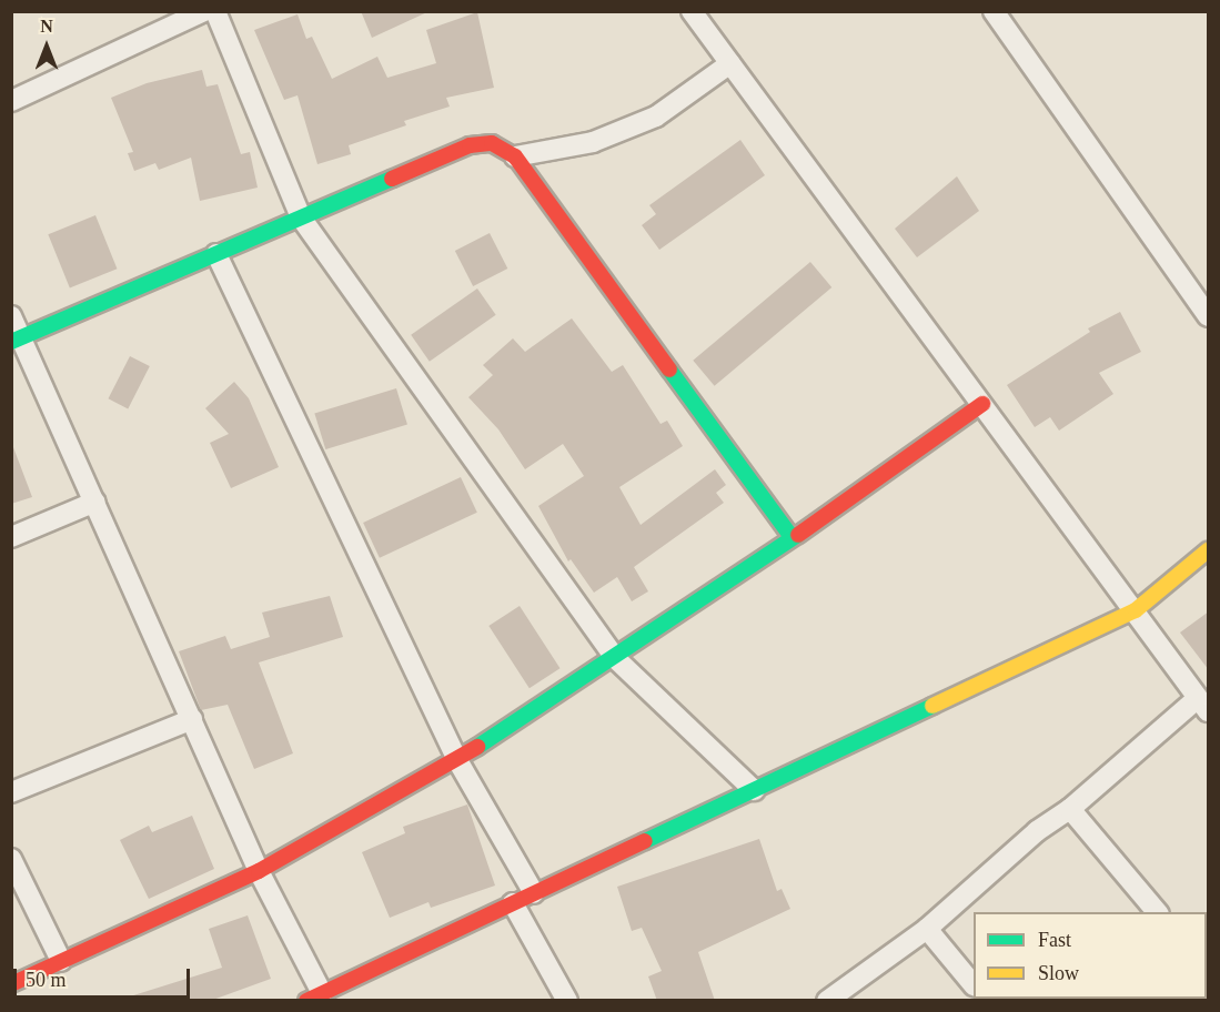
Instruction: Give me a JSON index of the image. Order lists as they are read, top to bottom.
{
  "legend": ["Fast", "Slow"],
  "scale_bar": "50 m",
  "north": "top"
}
